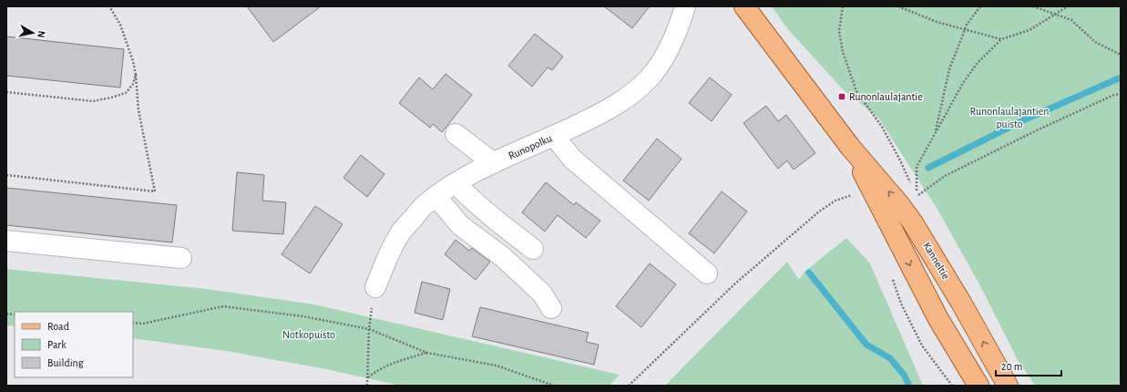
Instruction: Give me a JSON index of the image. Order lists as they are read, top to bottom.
{
  "streets": {
    "main road": ["Kanneltie"],
    "street": ["Runopolku"]
  },
  "parks": ["Runonlaulajantien puisto", "Notkopuisto"],
  "places": {
    "transit": ["Runonlaulajantie"]
  },
  "legend": ["Road", "Park", "Building"],
  "scale_bar": "20 m",
  "north": "right"
}
